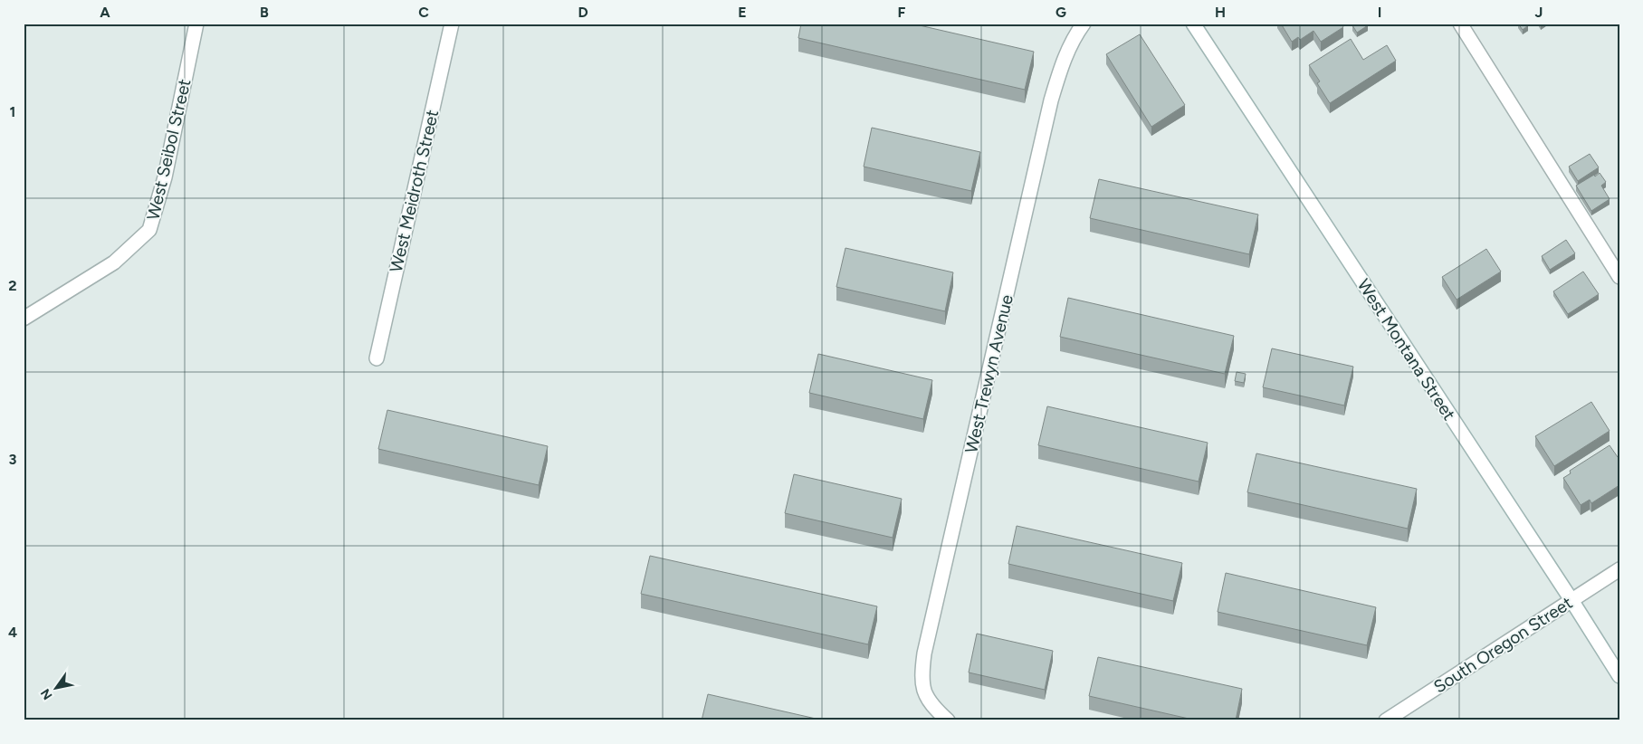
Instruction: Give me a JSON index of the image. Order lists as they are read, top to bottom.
{
  "streets": {
    "street": [
      "West Seibol Street",
      "West Meidroth Street",
      "West Montana Street",
      "West Trewyn Avenue",
      "South Oregon Street"
    ]
  },
  "crossings": [
    ["West Montana Street", "South Oregon Street"]
  ],
  "north": "bottom left",
  "grid": {
    "columns": [
      "A",
      "B",
      "C",
      "D",
      "E",
      "F",
      "G",
      "H",
      "I",
      "J"
    ],
    "rows": [
      "1",
      "2",
      "3",
      "4"
    ]
  }
}
